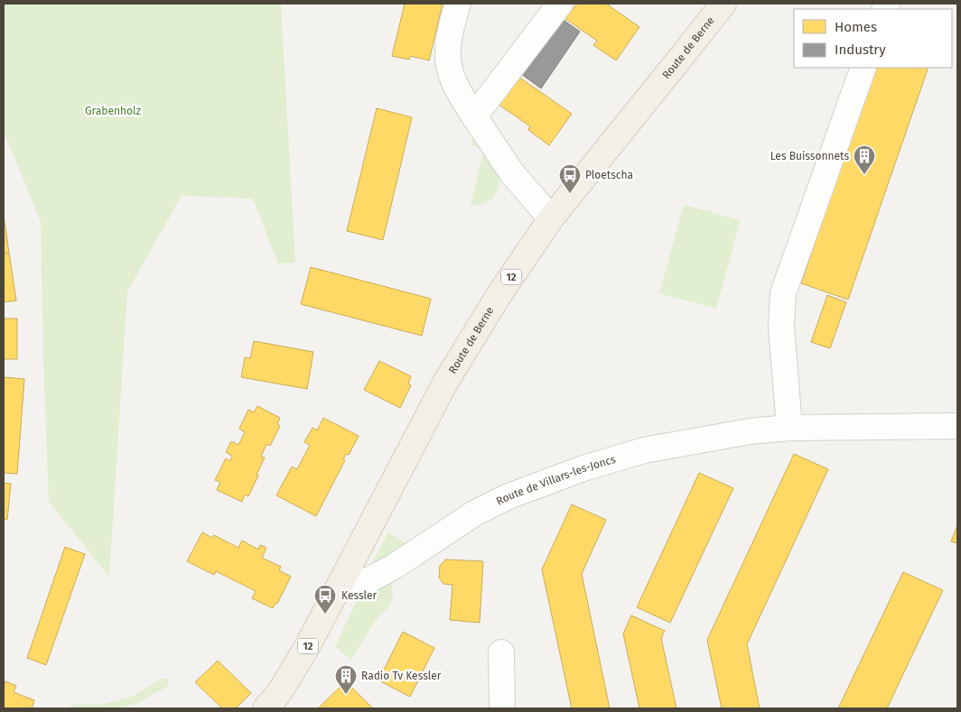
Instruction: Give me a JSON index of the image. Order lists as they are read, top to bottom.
{
  "streets": {
    "main road": ["Route de Berne", "12"],
    "street": ["Route de Villars-les-Joncs"]
  },
  "crossings": [
    ["Route de Berne", "Route de Villars-les-Joncs"]
  ],
  "parks": ["Grabenholz"],
  "places": {
    "building": ["Les Buissonnets", "Radio Tv Kessler"],
    "bus stop": ["Ploetscha", "Kessler"]
  },
  "legend": ["Homes", "Industry"]
}
